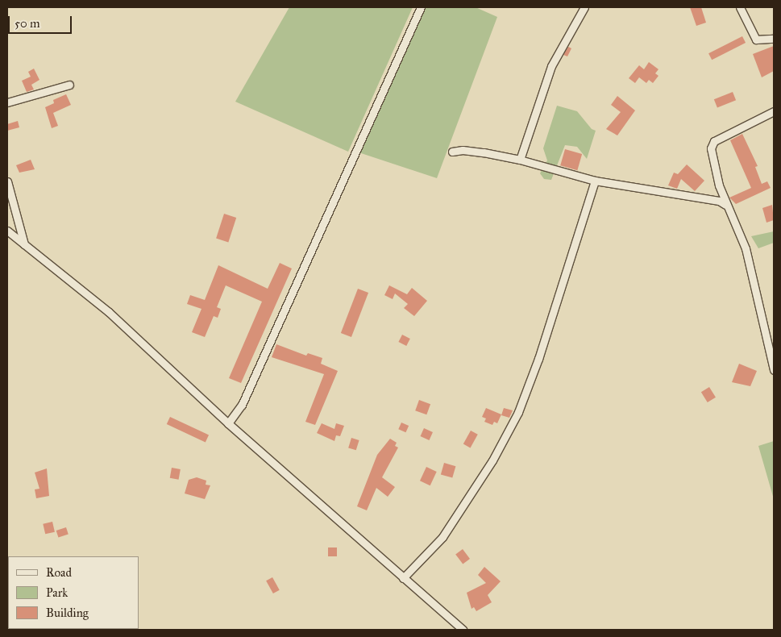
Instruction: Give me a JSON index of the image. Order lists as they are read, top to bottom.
{
  "legend": ["Road", "Park", "Building"],
  "scale_bar": "50 m"
}
